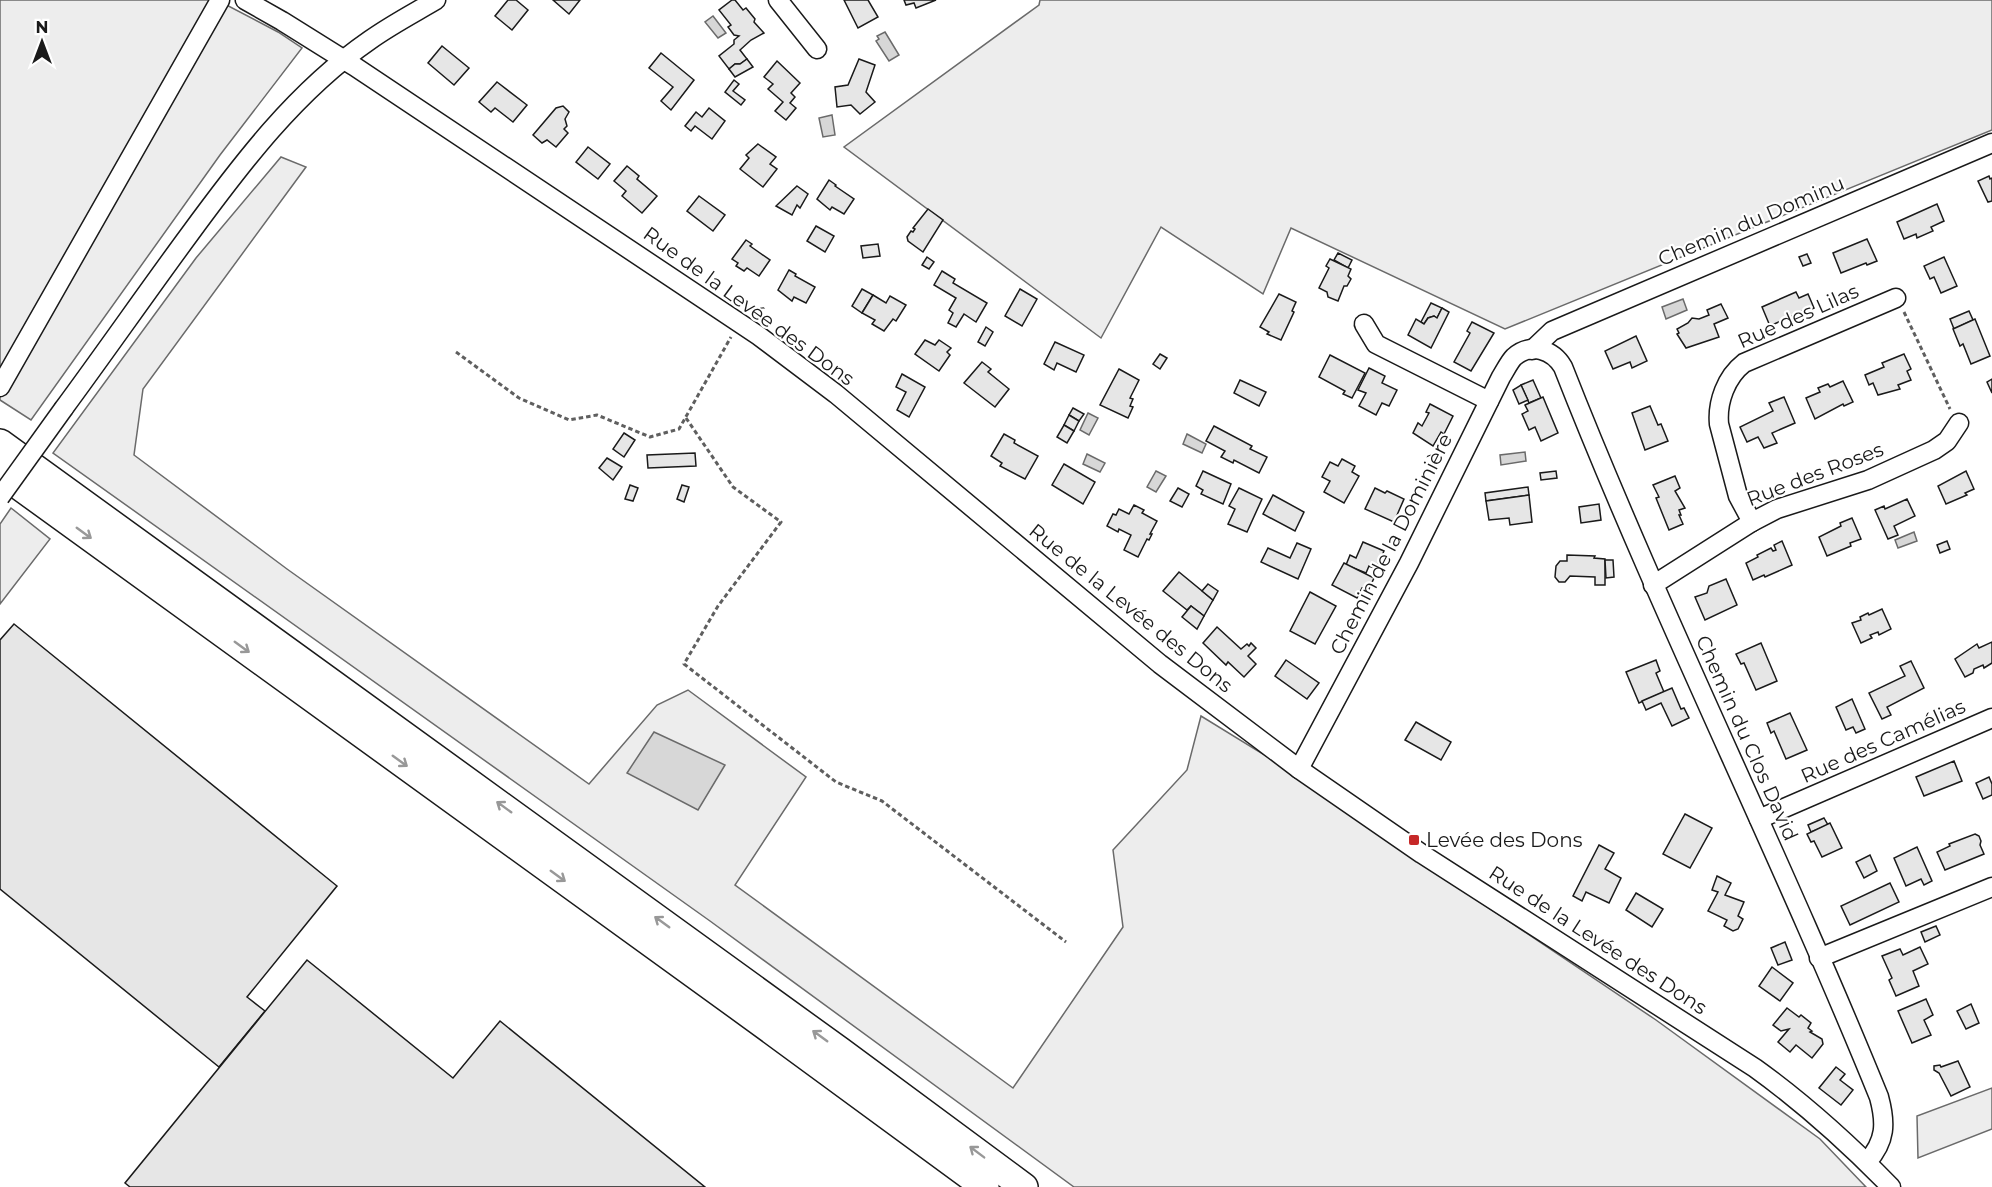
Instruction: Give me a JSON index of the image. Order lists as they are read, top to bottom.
{
  "streets": {
    "street": [
      "Chemin du Dominu",
      "Rue de la Levée des Dons",
      "Rue des Lilas",
      "Rue des Roses",
      "Chemin de la Dominière",
      "Chemin du Clos David",
      "Rue des Camélias"
    ]
  },
  "crossings": [
    ["Chemin du Dominu", "Chemin de la Dominière"],
    ["Chemin du Dominu", "Chemin du Clos David"],
    ["Rue de la Levée des Dons", "Chemin de la Dominière"],
    ["Rue de la Levée des Dons", "Chemin du Clos David"],
    ["Rue des Lilas", "Rue des Roses"],
    ["Rue des Roses", "Chemin du Clos David"],
    ["Chemin de la Dominière", "Chemin du Clos David"],
    ["Chemin du Clos David", "Rue des Camélias"]
  ],
  "places": {
    "transit": ["Levée des Dons"]
  },
  "north": "top"
}
